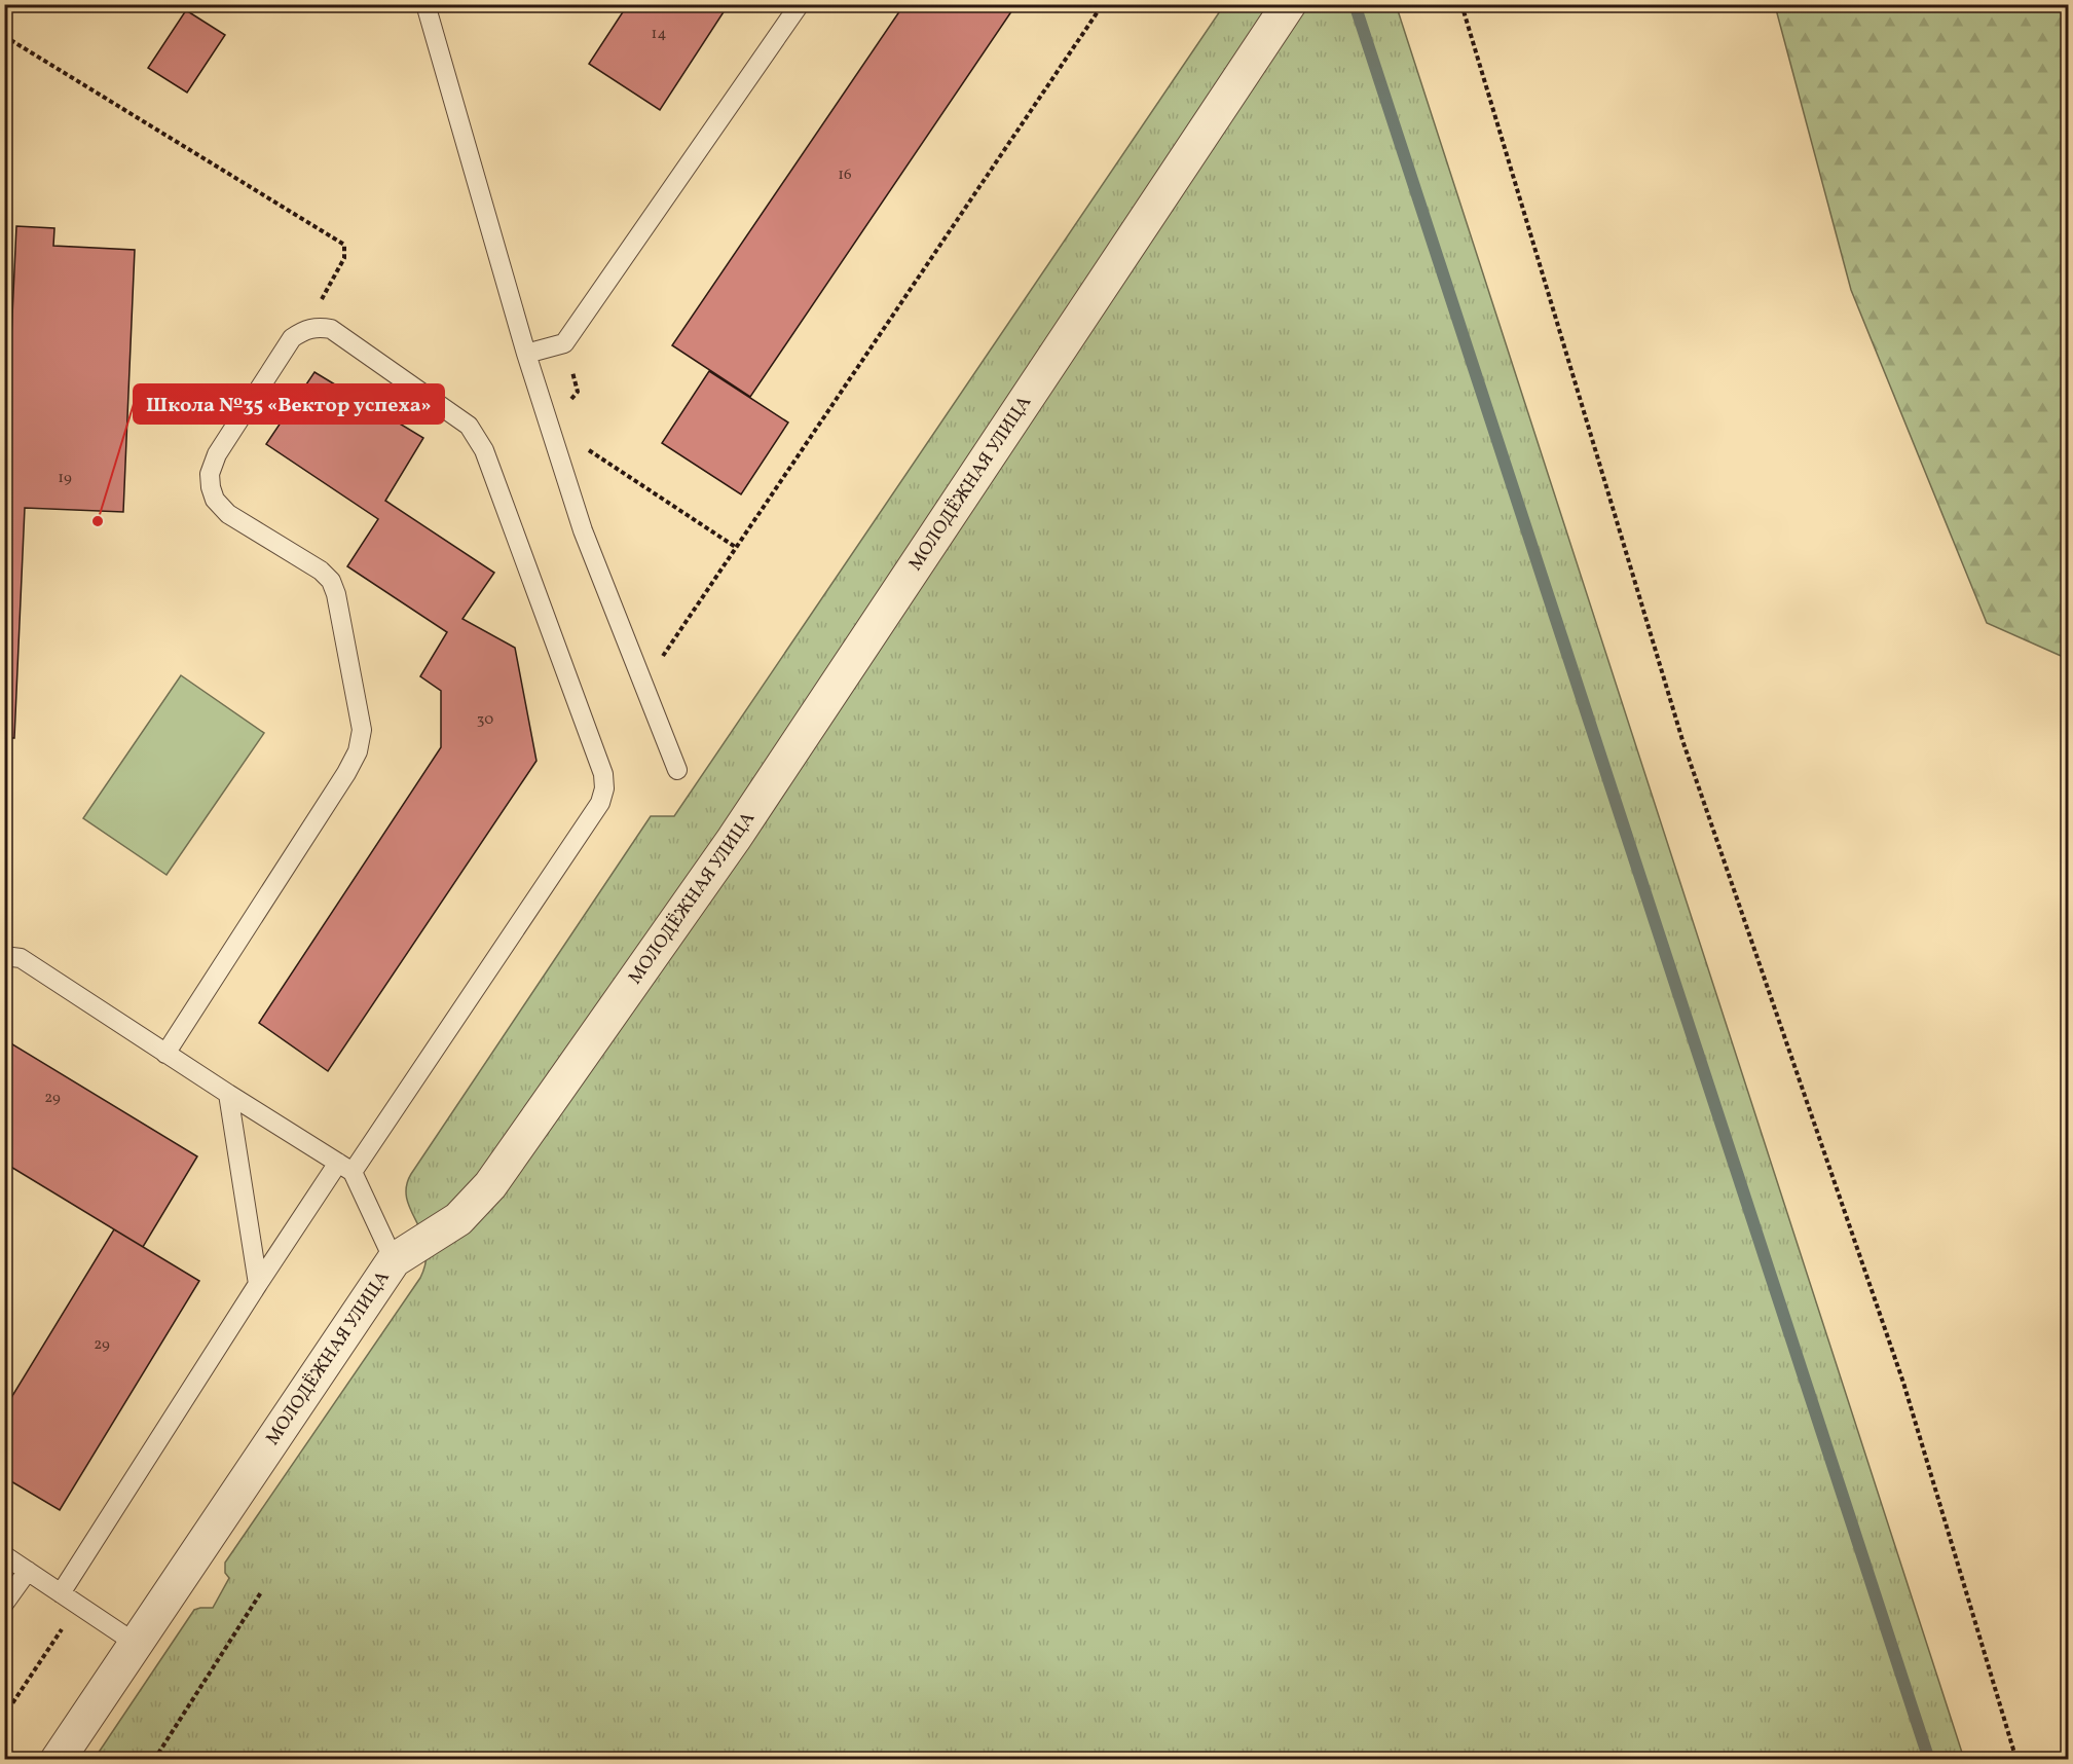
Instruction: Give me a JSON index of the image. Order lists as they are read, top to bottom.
{
  "streets": {
    "street": ["МОЛОДЁЖНАЯ УЛИЦА"]
  },
  "places": ["Школа №35 «Вектор успеха»"],
  "house_numbers": [
    "14",
    "16",
    "19",
    "30",
    "29",
    "29"
  ]
}
